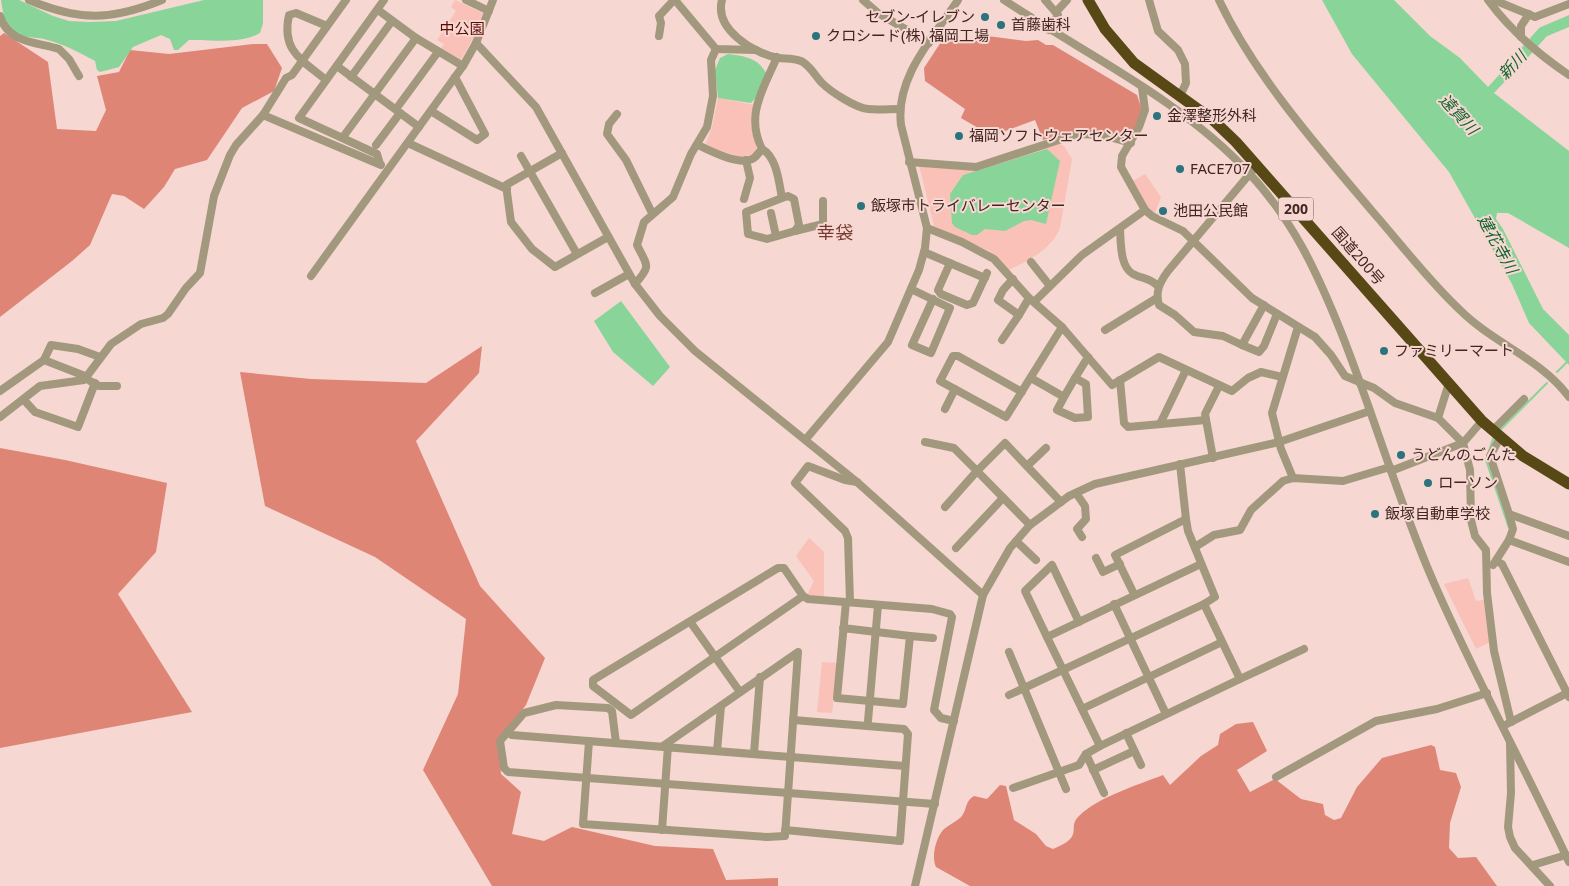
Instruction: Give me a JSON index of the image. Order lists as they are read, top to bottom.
{
  "streets": {
    "highway": ["200", "国道200号"]
  },
  "districts": ["幸袋"],
  "water": ["新川", "遠賀川", "建花寺川"],
  "parks": ["中公園"],
  "places": [
    "セブン-イレブン",
    "首藤歯科",
    "クロシード(株) 福岡工場",
    "金澤整形外科",
    "福岡ソフトウェアセンター",
    "FACE707",
    "飯塚市トライバレーセンター",
    "池田公民館",
    "ファミリーマート",
    "うどんのごんた",
    "ローソン",
    "飯塚自動車学校"
  ]
}
